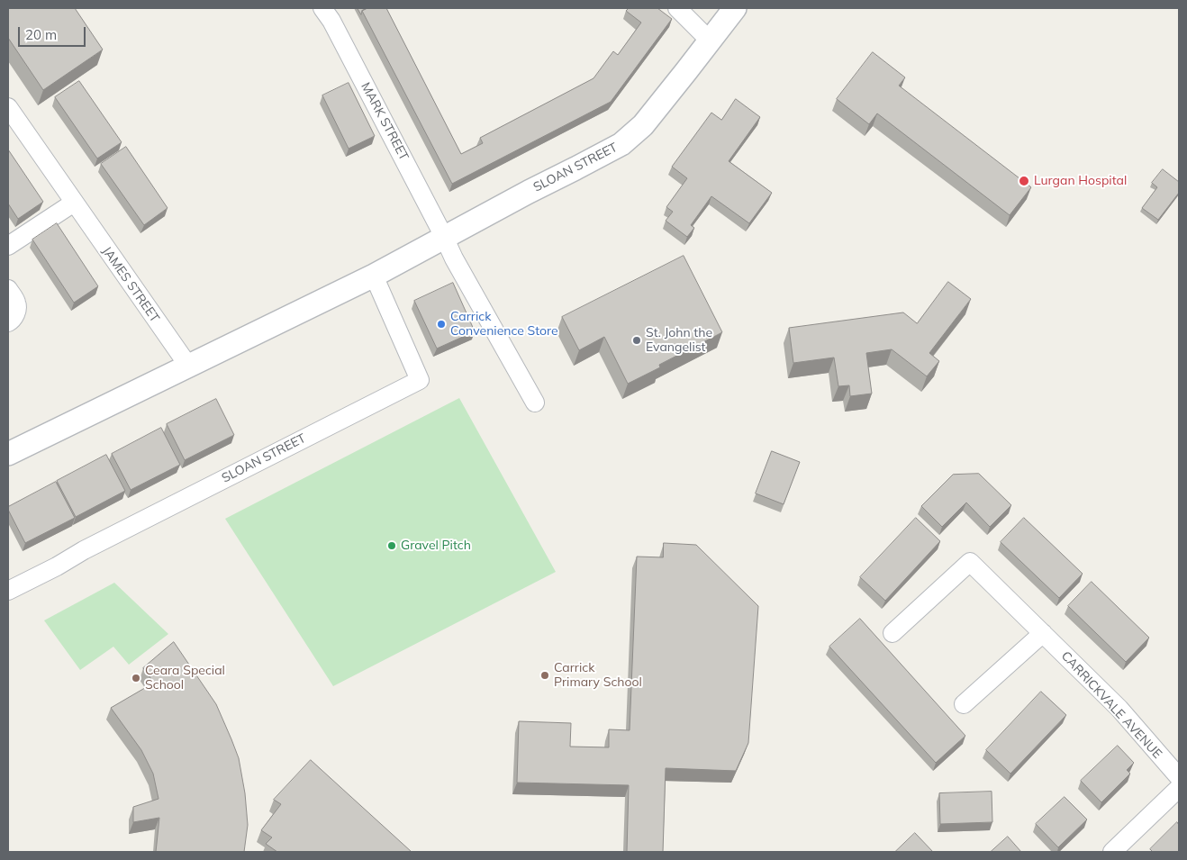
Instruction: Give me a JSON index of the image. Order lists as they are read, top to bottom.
{
  "streets": {
    "street": [
      "MARK STREET",
      "SLOAN STREET",
      "JAMES STREET",
      "CARRICKVALE AVENUE"
    ]
  },
  "crossings": [
    ["MARK STREET", "SLOAN STREET"],
    ["SLOAN STREET", "JAMES STREET"]
  ],
  "places": [
    "Lurgan Hospital",
    "Carrick Convenience Store",
    "St. John the Evangelist",
    "Gravel Pitch",
    "Carrick Primary School",
    "Ceara Special School"
  ],
  "scale_bar": "20 m"
}
